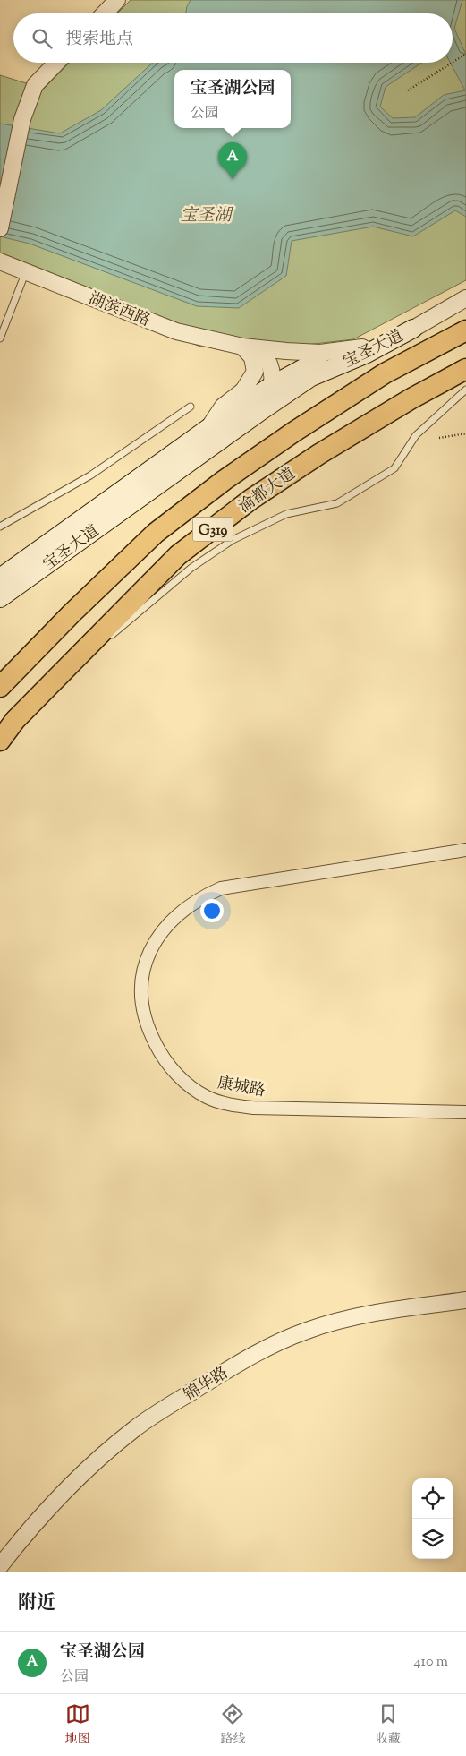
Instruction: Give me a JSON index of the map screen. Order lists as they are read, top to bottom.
{
  "streets": {
    "highway": ["渝都大道", "G319"],
    "main road": ["宝圣大道"],
    "street": ["湖滨西路", "康城路", "锦华路"]
  },
  "crossings": [
    ["湖滨西路", "宝圣大道"]
  ],
  "water": ["宝圣湖"],
  "page": {
    "search": "搜索地点",
    "popup": ["宝圣湖公园", "公园"],
    "pins": "A",
    "heading": "附近",
    "list": [
      {
        "mark": "A",
        "name": "宝圣湖公园",
        "note": "公园",
        "value": "410 m"
      }
    ],
    "nav": ["地图", "路线", "收藏"]
  }
}
